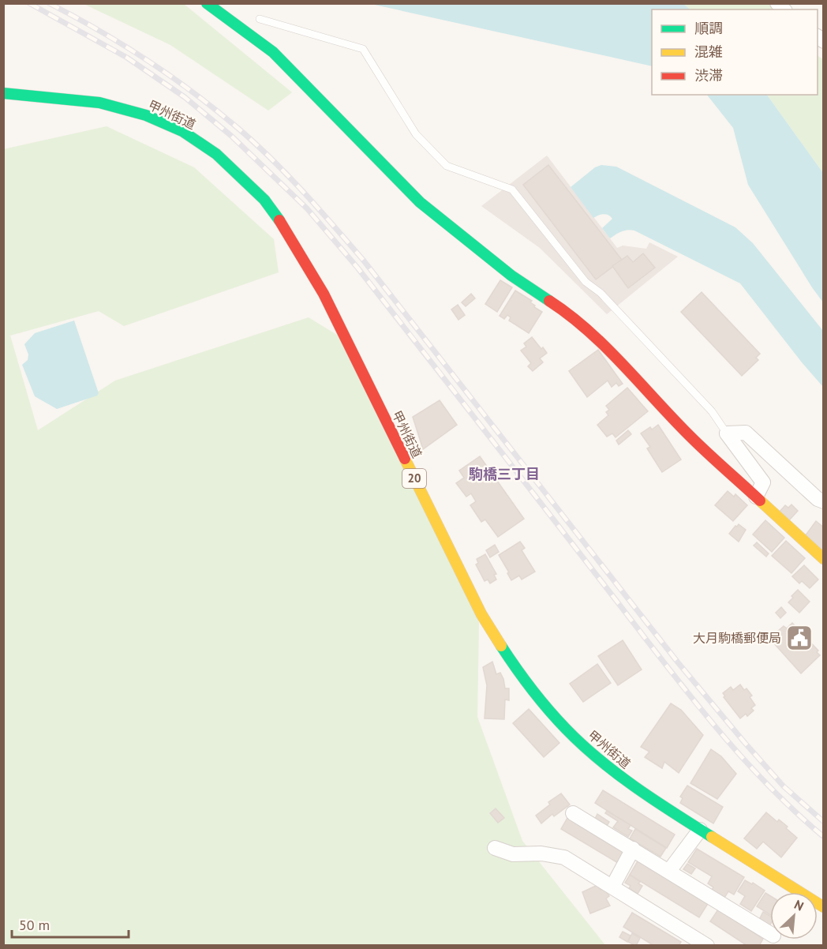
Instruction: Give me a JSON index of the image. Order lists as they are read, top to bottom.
{
  "streets": {
    "main road": ["甲州街道", "20"]
  },
  "districts": ["駒橋三丁目"],
  "places": {
    "public building": ["大月駒橋郵便局"]
  },
  "legend": ["順調", "混雑", "渋滞"],
  "scale_bar": "50 m",
  "north": "top right"
}
